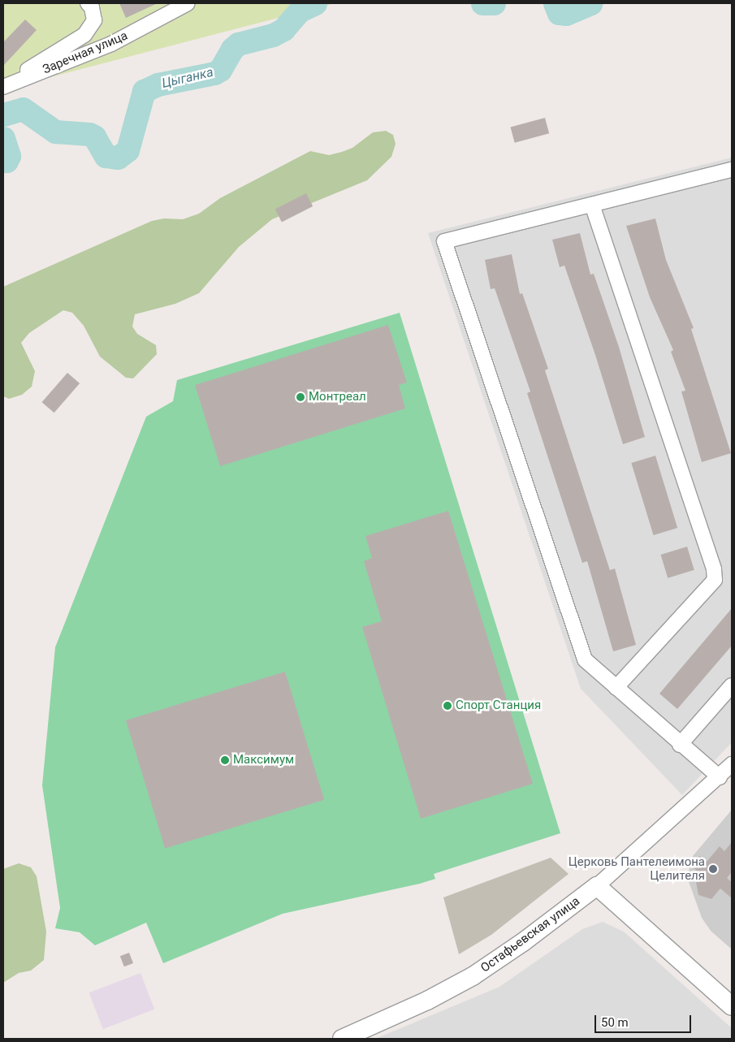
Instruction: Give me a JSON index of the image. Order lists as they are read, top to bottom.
{
  "streets": {
    "street": ["Заречная улица", "Остафьевская улица"]
  },
  "water": ["Цыганка"],
  "places": [
    "Монтреал",
    "Спорт Станция",
    "Максимум",
    "Церковь Пантелеимона Целителя"
  ],
  "scale_bar": "50 m"
}
